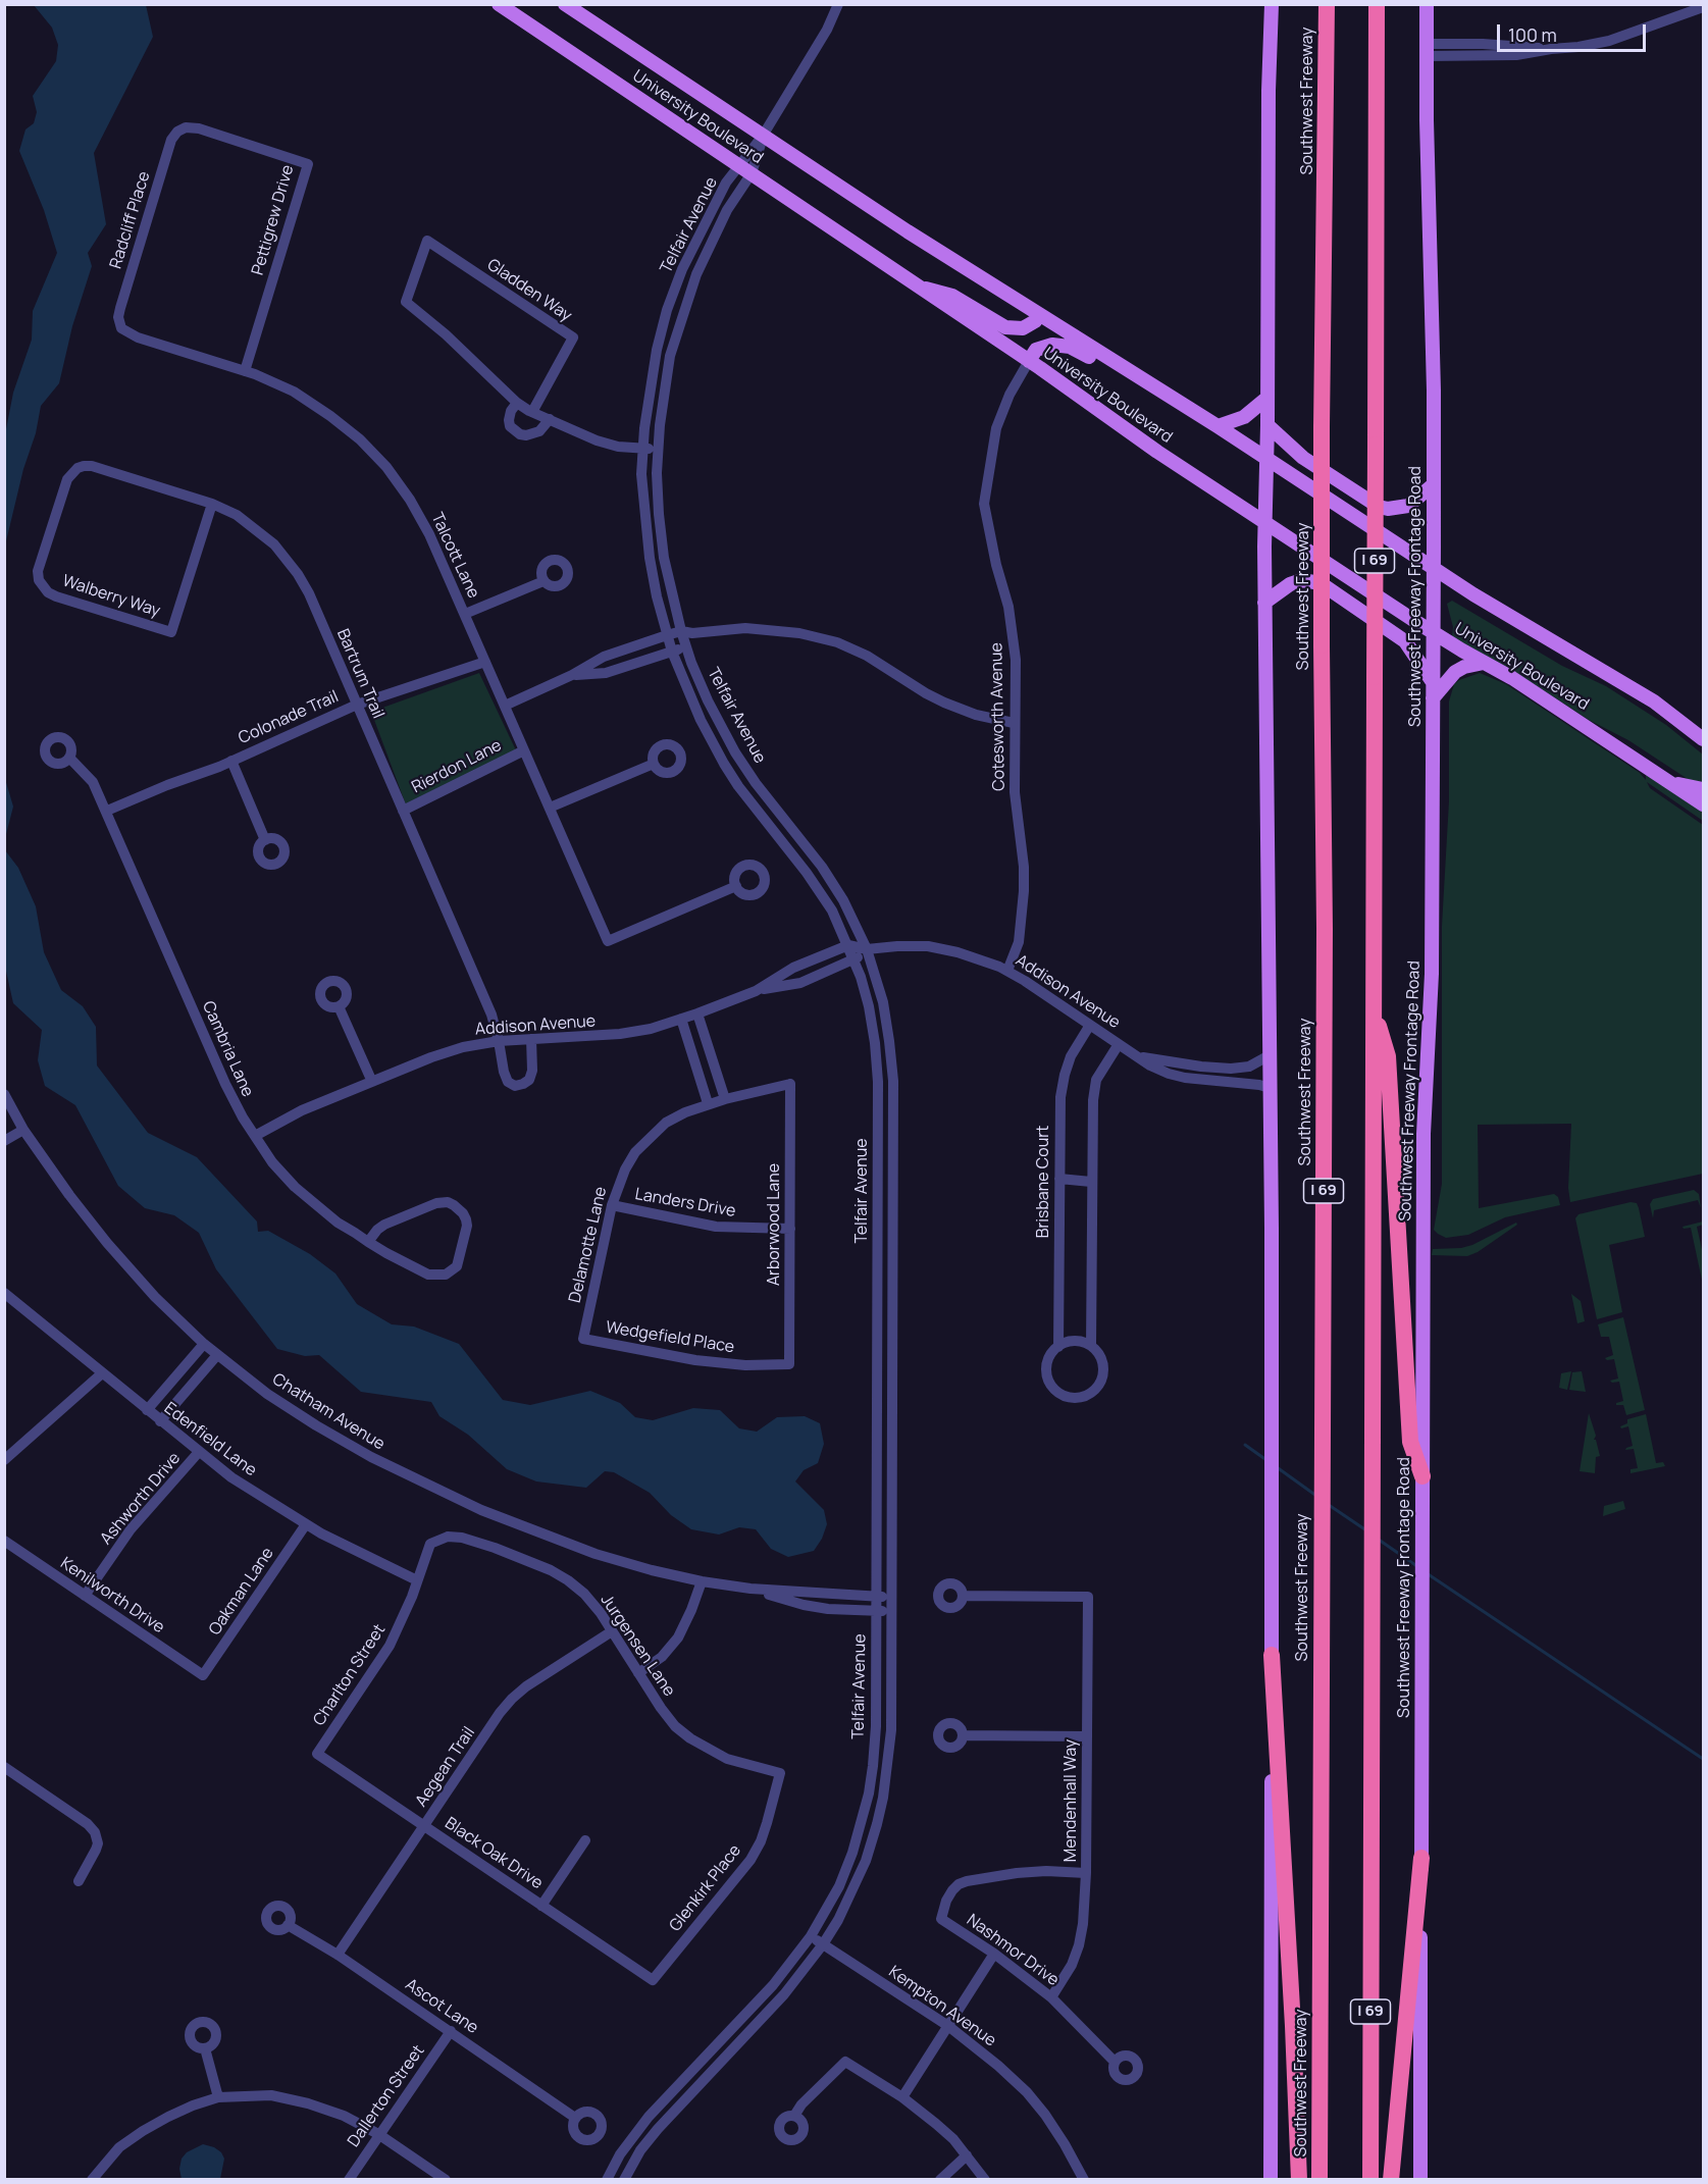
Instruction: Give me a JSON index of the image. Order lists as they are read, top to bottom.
{
  "streets": {
    "highway": ["Southwest Freeway", "I 69"],
    "main road": ["University Boulevard", "Southwest Freeway Frontage Road"],
    "street": [
      "Radcliff Place",
      "Pettigrew Drive",
      "Telfair Avenue",
      "Gladden Way",
      "Talcott Lane",
      "Walberry Way",
      "Bartrum Trail",
      "Cotesworth Avenue",
      "Colonade Trail",
      "Rierdon Lane",
      "Addison Avenue",
      "Cambria Lane",
      "Brisbane Court",
      "Landers Drive",
      "Arborwood Lane",
      "Delamotte Lane",
      "Wedgefield Place",
      "Chatham Avenue",
      "Edenfield Lane",
      "Ashworth Drive",
      "Oakman Lane",
      "Kenilworth Drive",
      "Jurgensen Lane",
      "Charlton Street",
      "Aegean Trail",
      "Mendenhall Way",
      "Black Oak Drive",
      "Glenkirk Place",
      "Nashmor Drive",
      "Ascot Lane",
      "Kempton Avenue",
      "Dallerton Street"
    ]
  },
  "crossings": [
    ["University Boulevard", "Telfair Avenue"],
    ["University Boulevard", "Southwest Freeway Frontage Road"],
    ["University Boulevard", "Cotesworth Avenue"],
    ["Radcliff Place", "Pettigrew Drive"],
    ["Radcliff Place", "Talcott Lane"],
    ["Pettigrew Drive", "Talcott Lane"],
    ["Telfair Avenue", "Addison Avenue"],
    ["Telfair Avenue", "Chatham Avenue"],
    ["Telfair Avenue", "Kempton Avenue"],
    ["Talcott Lane", "Colonade Trail"],
    ["Talcott Lane", "Rierdon Lane"],
    ["Walberry Way", "Bartrum Trail"],
    ["Bartrum Trail", "Colonade Trail"],
    ["Bartrum Trail", "Rierdon Lane"],
    ["Bartrum Trail", "Addison Avenue"],
    ["Cotesworth Avenue", "Addison Avenue"],
    ["Colonade Trail", "Cambria Lane"],
    ["Addison Avenue", "Cambria Lane"],
    ["Addison Avenue", "Brisbane Court"],
    ["Landers Drive", "Arborwood Lane"],
    ["Landers Drive", "Delamotte Lane"],
    ["Arborwood Lane", "Delamotte Lane"],
    ["Arborwood Lane", "Wedgefield Place"],
    ["Delamotte Lane", "Wedgefield Place"],
    ["Edenfield Lane", "Ashworth Drive"],
    ["Edenfield Lane", "Oakman Lane"],
    ["Edenfield Lane", "Charlton Street"],
    ["Ashworth Drive", "Kenilworth Drive"],
    ["Oakman Lane", "Kenilworth Drive"],
    ["Jurgensen Lane", "Charlton Street"],
    ["Jurgensen Lane", "Aegean Trail"],
    ["Jurgensen Lane", "Glenkirk Place"],
    ["Charlton Street", "Black Oak Drive"],
    ["Aegean Trail", "Black Oak Drive"],
    ["Aegean Trail", "Ascot Lane"],
    ["Mendenhall Way", "Nashmor Drive"],
    ["Black Oak Drive", "Glenkirk Place"],
    ["Ascot Lane", "Dallerton Street"]
  ],
  "scale_bar": "100 m"
}
